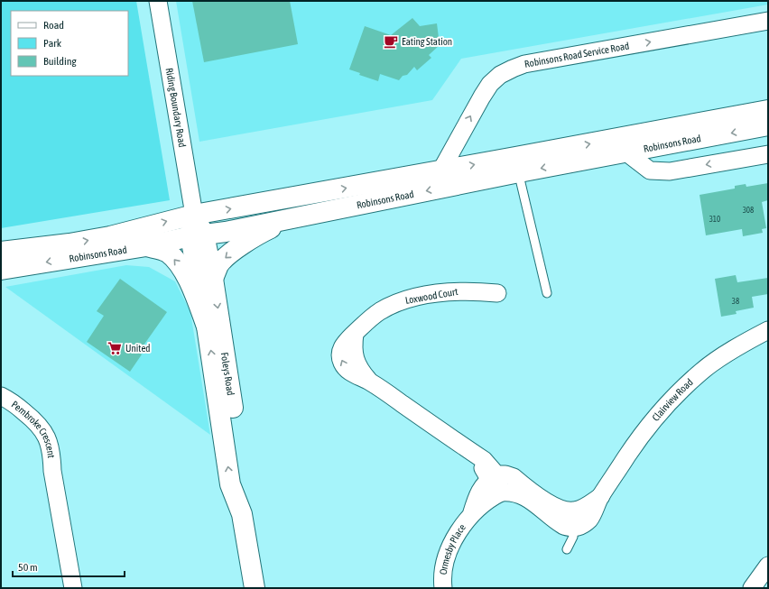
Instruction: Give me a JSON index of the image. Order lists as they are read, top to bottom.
{
  "streets": {
    "main road": ["Robinsons Road", "Foleys Road"],
    "street": [
      "Robinsons Road Service Road",
      "Riding Boundary Road",
      "Loxwood Court",
      "Clairview Road",
      "Pembroke Crescent",
      "Ormesby Place"
    ]
  },
  "crossings": [
    ["Robinsons Road Service Road", "Robinsons Road"],
    ["Riding Boundary Road", "Robinsons Road"],
    ["Robinsons Road", "Foleys Road"],
    ["Loxwood Court", "Ormesby Place"]
  ],
  "one_way": ["Robinsons Road Service Road"],
  "places": {
    "cafe": ["Eating Station"],
    "supermarket": ["United"]
  },
  "house_numbers": ["308", "310", "38"],
  "legend": ["Road", "Park", "Building"],
  "scale_bar": "50 m"
}
